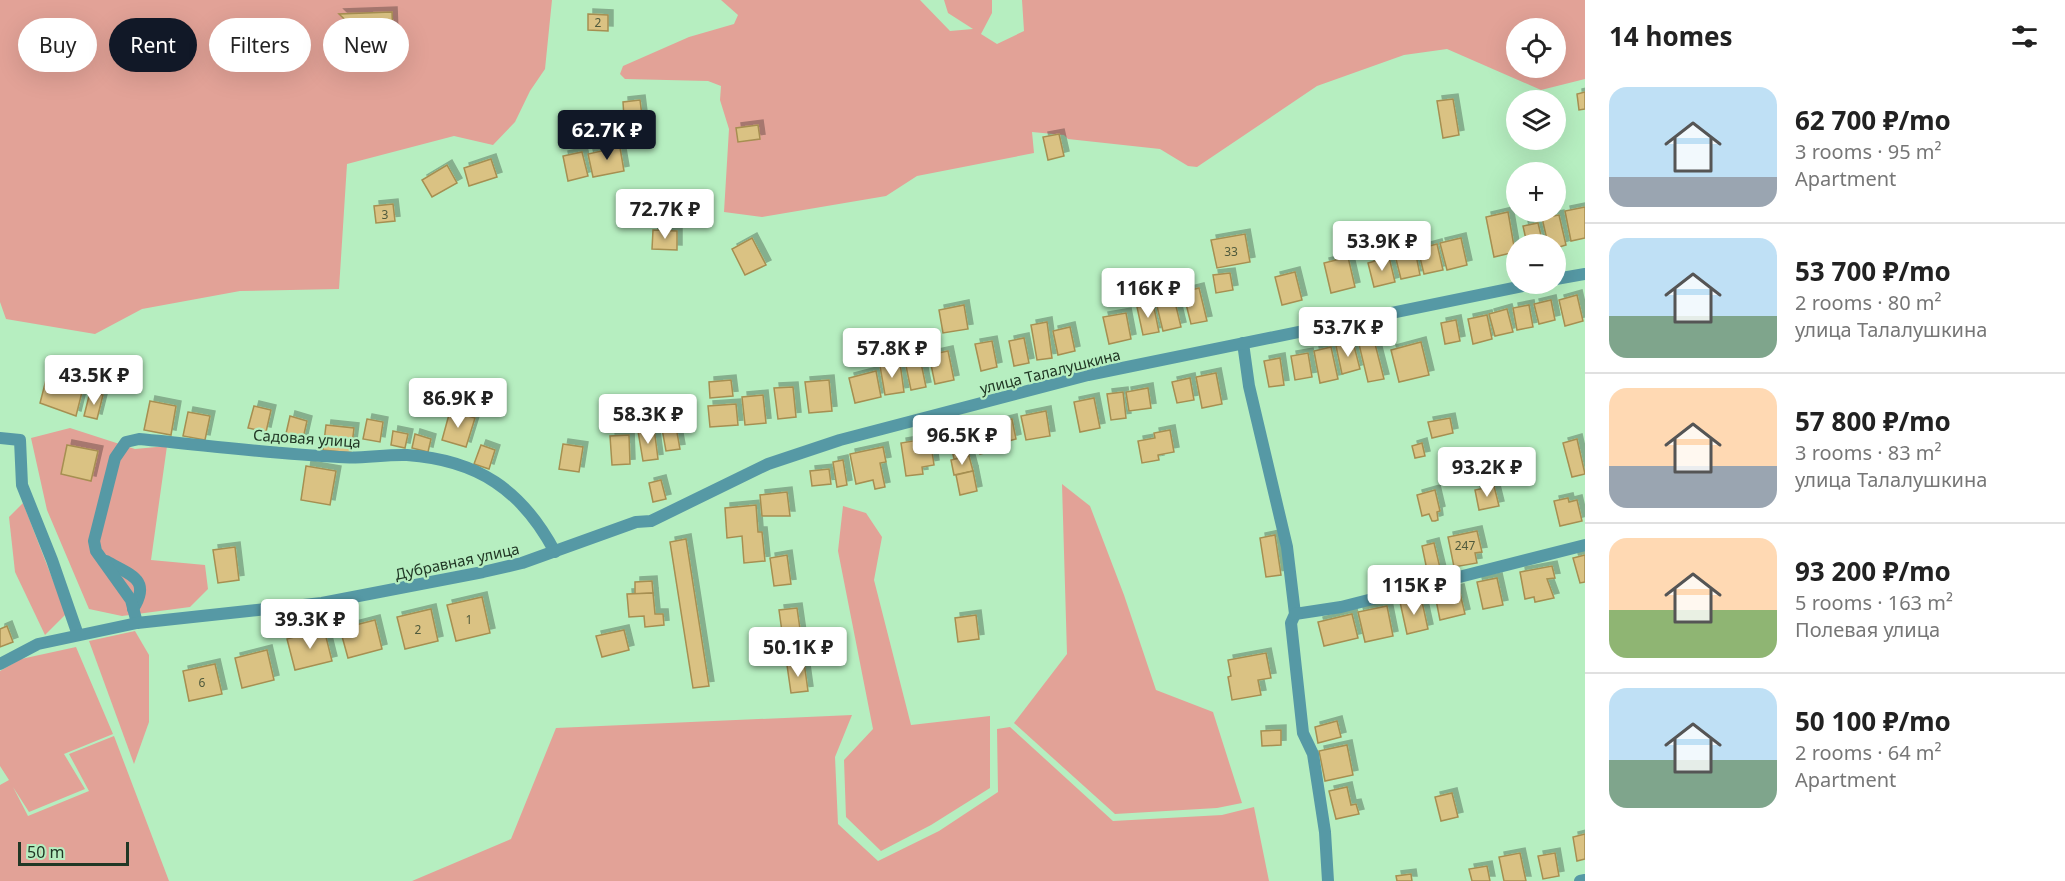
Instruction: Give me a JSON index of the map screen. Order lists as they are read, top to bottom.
{
  "streets": {
    "street": ["улица Талалушкина", "Садовая улица", "Дубравная улица"]
  },
  "crossings": [
    ["улица Талалушкина", "Садовая улица"],
    ["улица Талалушкина", "Дубравная улица"],
    ["Садовая улица", "Дубравная улица"]
  ],
  "house_numbers": [
    "2",
    "3",
    "33",
    "247",
    "1",
    "2",
    "6"
  ],
  "scale_bar": "50 m",
  "page": {
    "heading": "14 homes",
    "map_buttons": ["+", "−"],
    "chip": [
      "Buy",
      "Rent",
      "Filters",
      "New"
    ],
    "list": [
      {
        "name": "62 700 ₽/mo",
        "note": "3 rooms · 95 m² · Apartment"
      },
      {
        "name": "53 700 ₽/mo",
        "note": "2 rooms · 80 m² · улица Талалушкина"
      },
      {
        "name": "57 800 ₽/mo",
        "note": "3 rooms · 83 m² · улица Талалушкина"
      },
      {
        "name": "93 200 ₽/mo",
        "note": "5 rooms · 163 m² · Полевая улица"
      },
      {
        "name": "50 100 ₽/mo",
        "note": "2 rooms · 64 m² · Apartment"
      }
    ],
    "price": [
      "62.7K ₽",
      "72.7K ₽",
      "53.9K ₽",
      "116K ₽",
      "53.7K ₽",
      "57.8K ₽",
      "43.5K ₽",
      "86.9K ₽",
      "58.3K ₽",
      "96.5K ₽",
      "93.2K ₽",
      "115K ₽",
      "39.3K ₽",
      "50.1K ₽"
    ],
    "scale": "50 m"
  }
}
